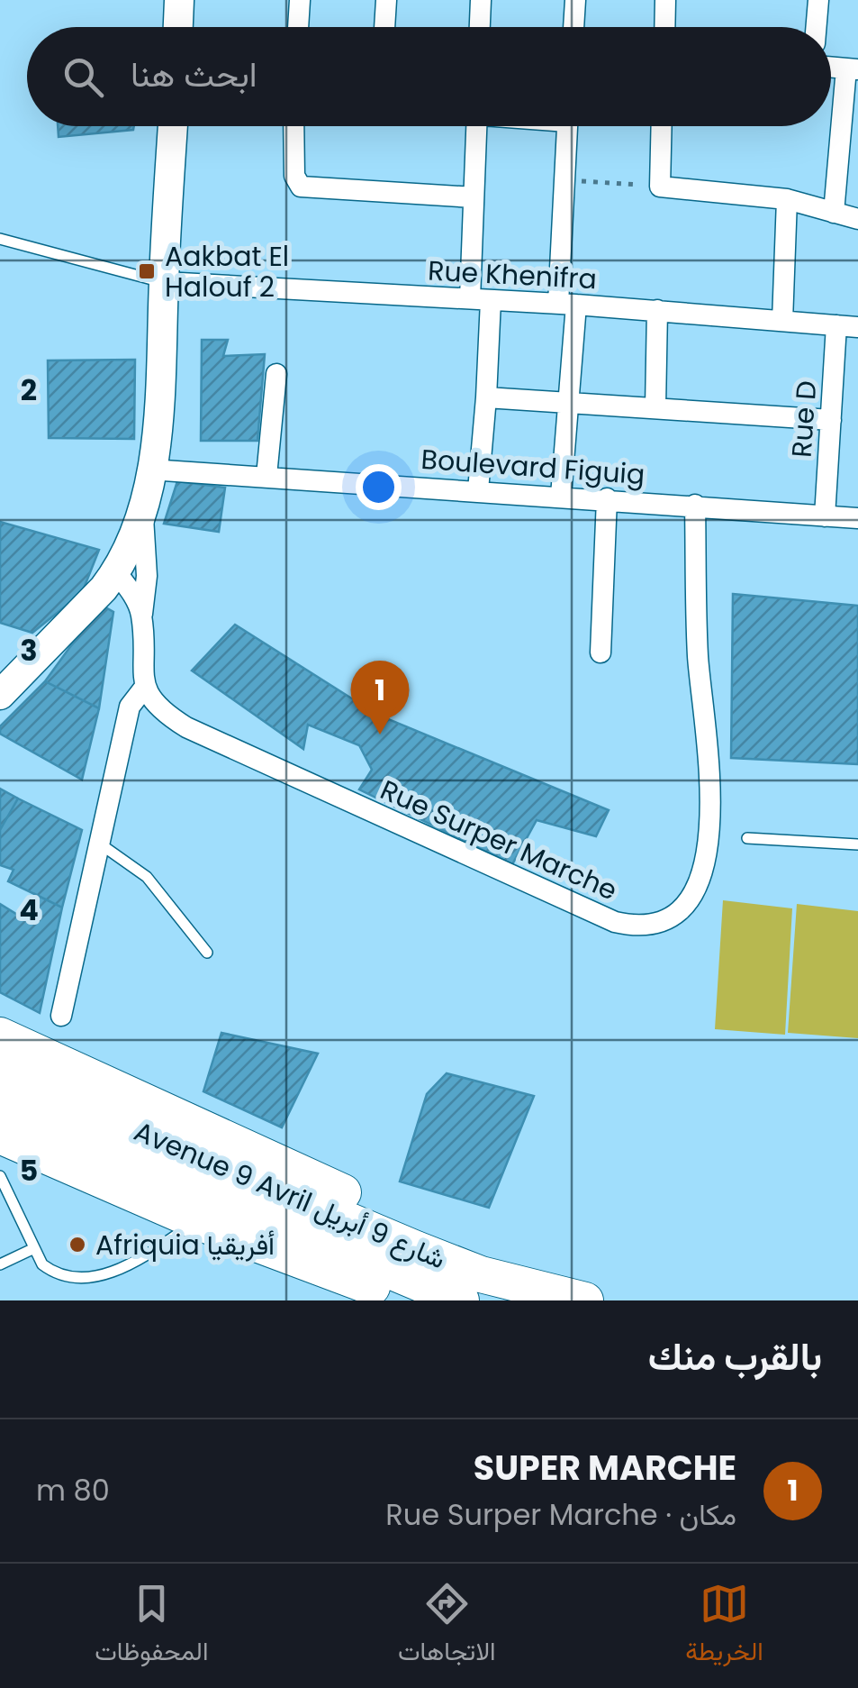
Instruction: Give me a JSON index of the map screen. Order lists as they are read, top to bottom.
{
  "streets": {
    "highway": ["Avenue 9 Avril شارع 9 أبريل"],
    "street": [
      "Rue Khenifra",
      "Rue D",
      "Boulevard Figuig",
      "Rue Surper Marche"
    ]
  },
  "crossings": [
    ["Rue Khenifra", "Rue D"],
    ["Rue D", "Boulevard Figuig"],
    ["Boulevard Figuig", "Rue Surper Marche"]
  ],
  "places": {
    "transit": ["Aakbat El Halouf 2"],
    "other": ["Afriquia أفريقيا"]
  },
  "page": {
    "search": "ابحث هنا",
    "pins": "1",
    "heading": "بالقرب منك",
    "list": [
      {
        "mark": "1",
        "name": "SUPER MARCHE",
        "note": "مكان · Rue Surper Marche",
        "value": "80 m"
      }
    ],
    "nav": ["الخريطة", "الاتجاهات", "المحفوظات"]
  },
  "grid": {
    "rows": [
      "2",
      "3",
      "4",
      "5"
    ]
  }
}
